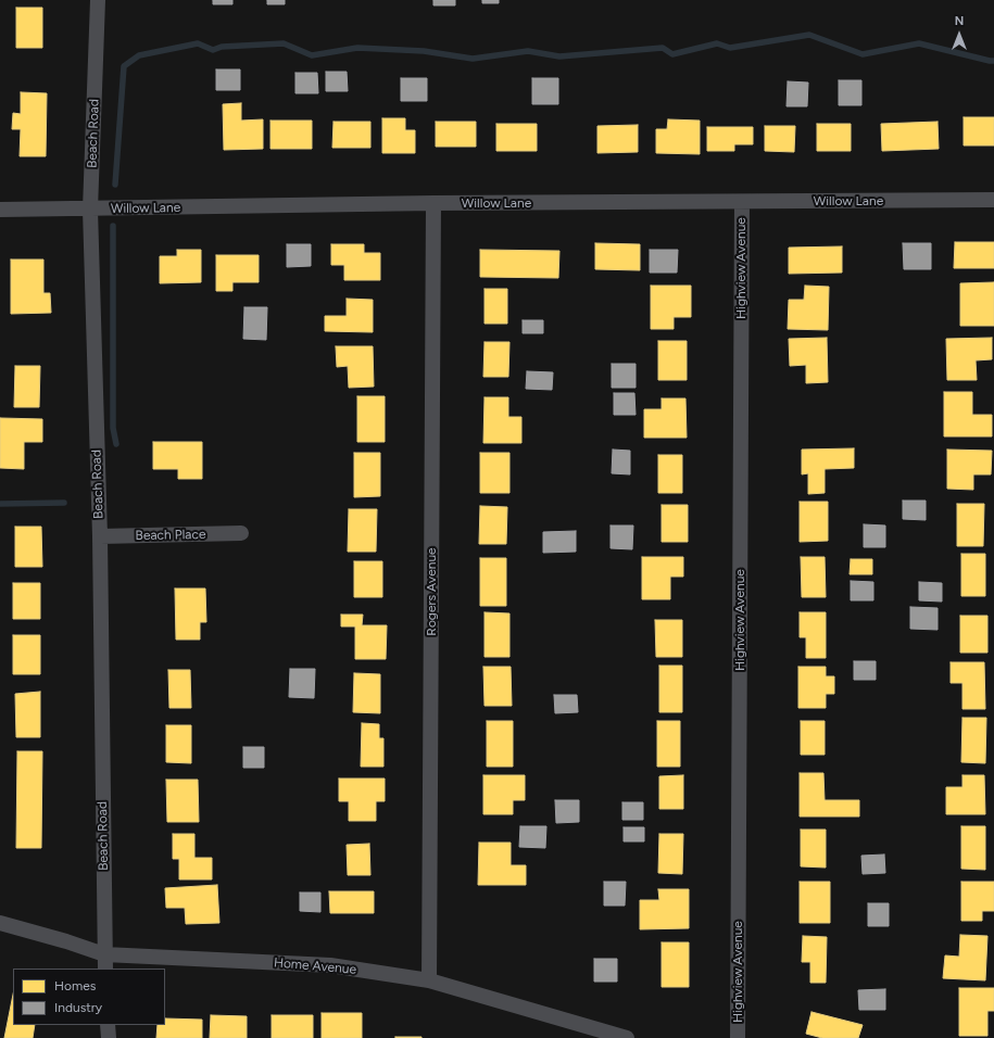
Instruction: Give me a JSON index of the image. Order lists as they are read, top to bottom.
{
  "streets": {
    "street": [
      "Beach Road",
      "Willow Lane",
      "Highview Avenue",
      "Beach Place",
      "Rogers Avenue",
      "Home Avenue"
    ]
  },
  "crossings": [
    ["Beach Road", "Willow Lane"],
    ["Beach Road", "Beach Place"],
    ["Beach Road", "Home Avenue"],
    ["Willow Lane", "Highview Avenue"],
    ["Willow Lane", "Rogers Avenue"],
    ["Rogers Avenue", "Home Avenue"]
  ],
  "legend": ["Homes", "Industry"],
  "north": "top"
}
